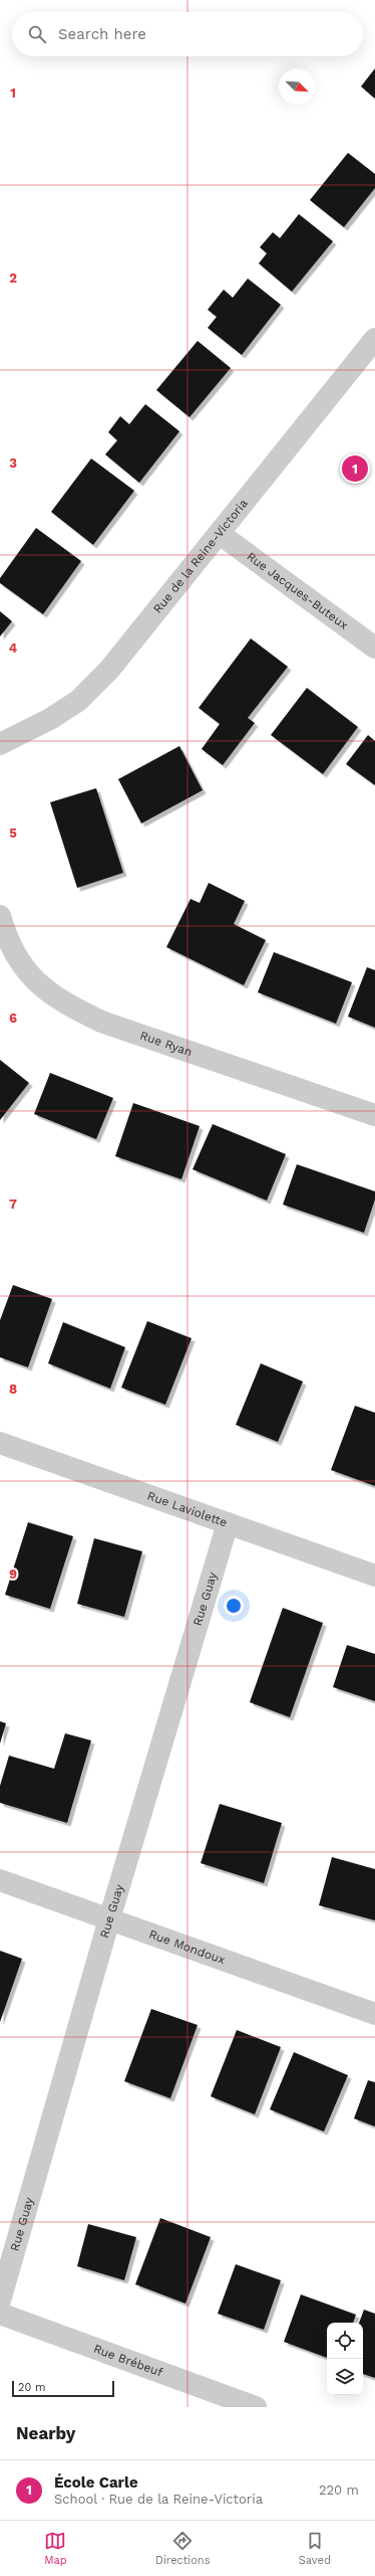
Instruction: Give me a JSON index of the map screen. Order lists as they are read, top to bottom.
{
  "streets": {
    "street": [
      "Rue de la Reine-Victoria",
      "Rue Jacques-Buteux",
      "Rue Ryan",
      "Rue Laviolette",
      "Rue Guay",
      "Rue Mondoux",
      "Rue Brébeuf"
    ]
  },
  "crossings": [
    ["Rue de la Reine-Victoria", "Rue Jacques-Buteux"],
    ["Rue Laviolette", "Rue Guay"],
    ["Rue Guay", "Rue Mondoux"]
  ],
  "scale_bar": "20 m",
  "north": "bottom right",
  "page": {
    "search": "Search here",
    "pins": "1",
    "scale": "20 m",
    "heading": "Nearby",
    "list": [
      {
        "mark": "1",
        "name": "École Carle",
        "note": "School · Rue de la Reine-Victoria",
        "value": "220 m"
      }
    ],
    "nav": ["Map", "Directions", "Saved"]
  },
  "grid": {
    "rows": [
      "1",
      "2",
      "3",
      "4",
      "5",
      "6",
      "7",
      "8",
      "9"
    ]
  }
}
